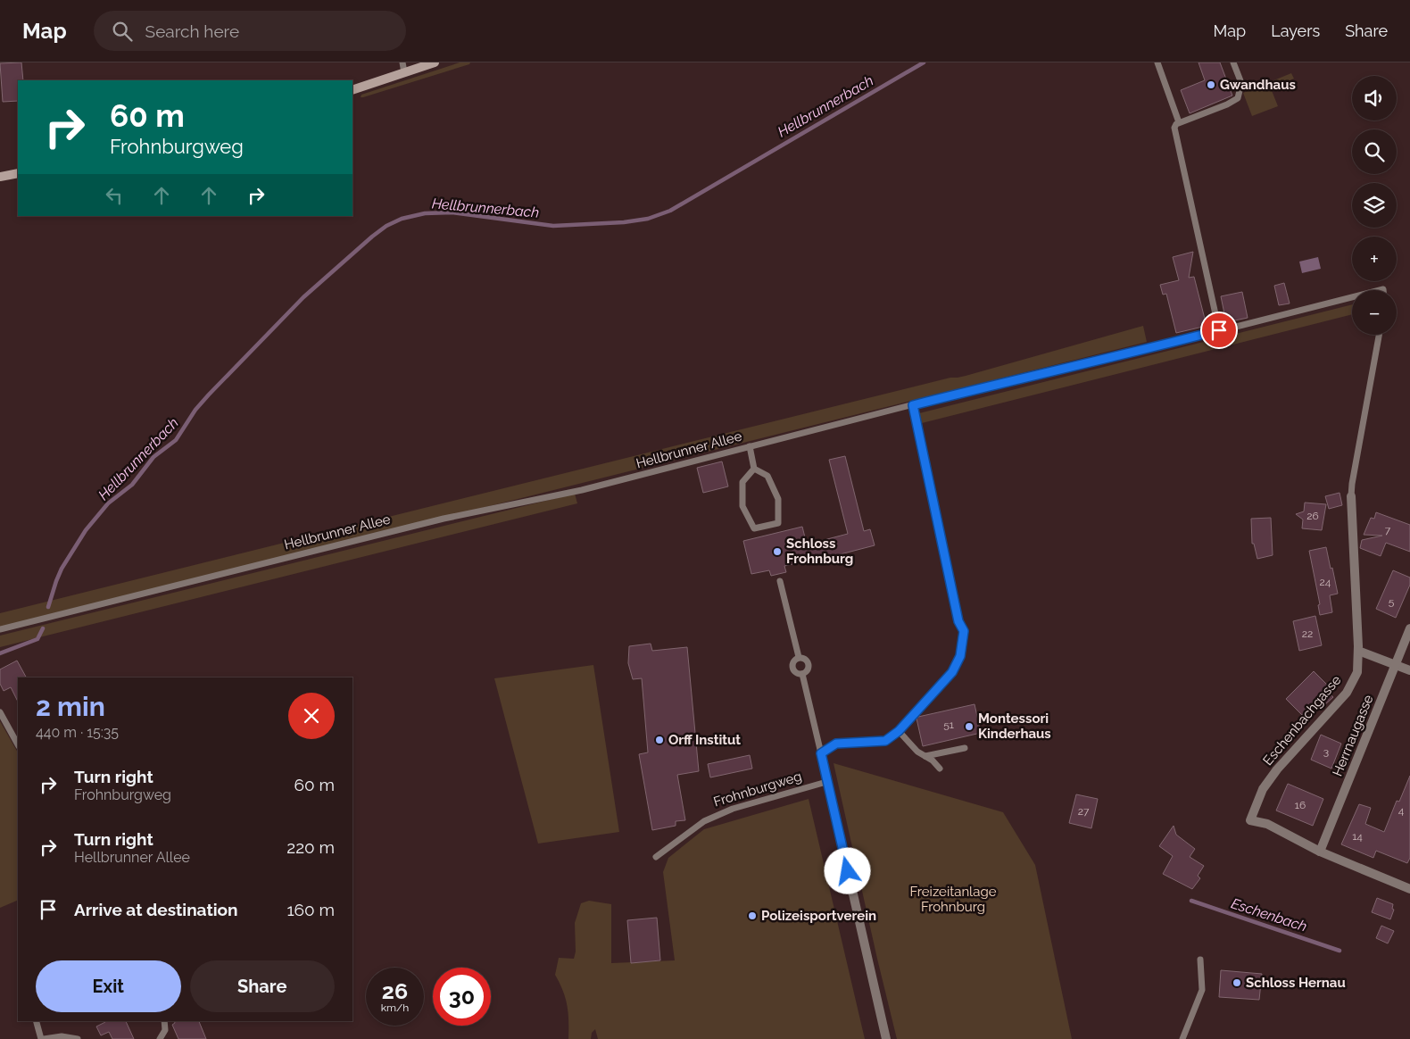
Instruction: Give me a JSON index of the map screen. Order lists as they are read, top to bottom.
{
  "streets": {
    "street": ["Eschenbachgasse", "Herrnaugasse"],
    "lane": ["Hellbrunner Allee", "Frohnburgweg"]
  },
  "crossings": [
    ["Eschenbachgasse", "Herrnaugasse"]
  ],
  "water": ["Hellbrunnerbach", "Eschenbach"],
  "parks": ["Freizeitanlage Frohnburg"],
  "places": [
    "Gwandhaus",
    "Schloss Frohnburg",
    "Montessori Kinderhaus",
    "Orff Institut",
    "Polizeisportverein",
    "Schloss Hernau"
  ],
  "house_numbers": [
    "26",
    "7",
    "24",
    "5",
    "22",
    "51",
    "3",
    "16",
    "4",
    "27",
    "14"
  ],
  "page": {
    "header": "Map",
    "search": "Search here",
    "nav": ["Map", "Layers", "Share"],
    "map_buttons": ["+", "−"],
    "turn": ["60 m", "Frohnburgweg"],
    "heading": ["2 min", "440 m · 15:35"],
    "list": [
      {
        "name": "Turn right",
        "note": "Frohnburgweg",
        "value": "60 m"
      },
      {
        "name": "Turn right",
        "note": "Hellbrunner Allee",
        "value": "220 m"
      },
      {
        "name": "Arrive at destination",
        "value": "160 m"
      }
    ],
    "buttons": ["Exit", "Share"],
    "speed": "26 km/h",
    "limit": "30"
  }
}
